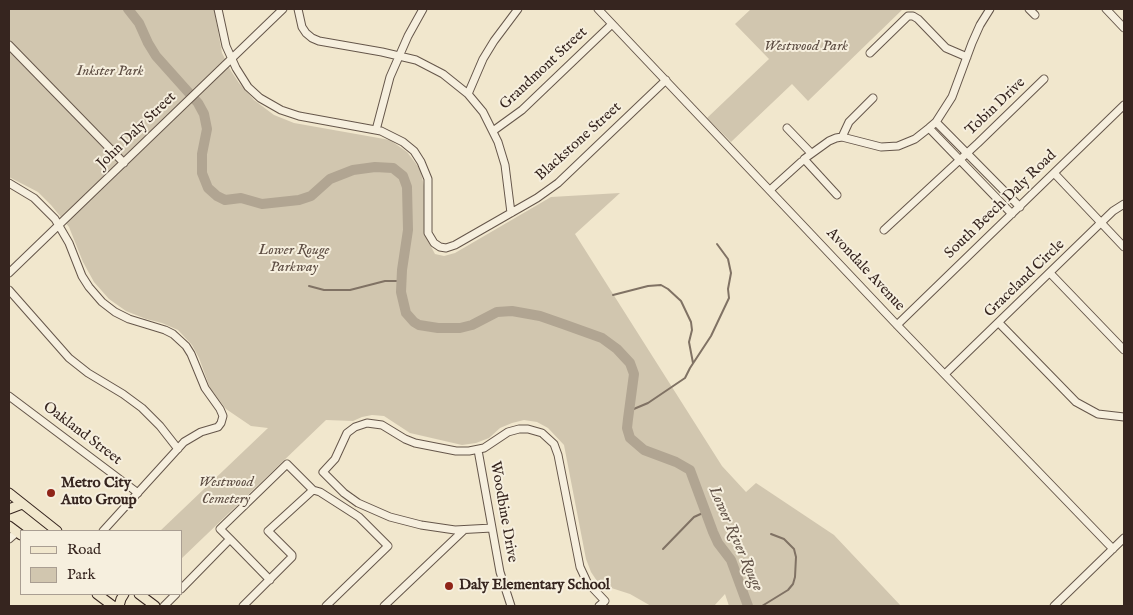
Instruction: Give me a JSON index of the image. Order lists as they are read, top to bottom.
{
  "streets": {
    "street": [
      "Grandmont Street",
      "Tobin Drive",
      "John Daly Street",
      "Blackstone Street",
      "South Beech Daly Road",
      "Avondale Avenue",
      "Graceland Circle",
      "Oakland Street",
      "Woodbine Drive"
    ]
  },
  "crossings": [
    ["Grandmont Street", "Avondale Avenue"],
    ["Tobin Drive", "South Beech Daly Road"],
    ["Blackstone Street", "Avondale Avenue"],
    ["South Beech Daly Road", "Avondale Avenue"],
    ["Avondale Avenue", "Graceland Circle"]
  ],
  "water": ["Lower River Rouge"],
  "parks": [
    "Westwood Park",
    "Inkster Park",
    "Lower Rouge Parkway",
    "Westwood Cemetery"
  ],
  "places": ["Metro City Auto Group", "Daly Elementary School"],
  "legend": ["Road", "Park"]
}
